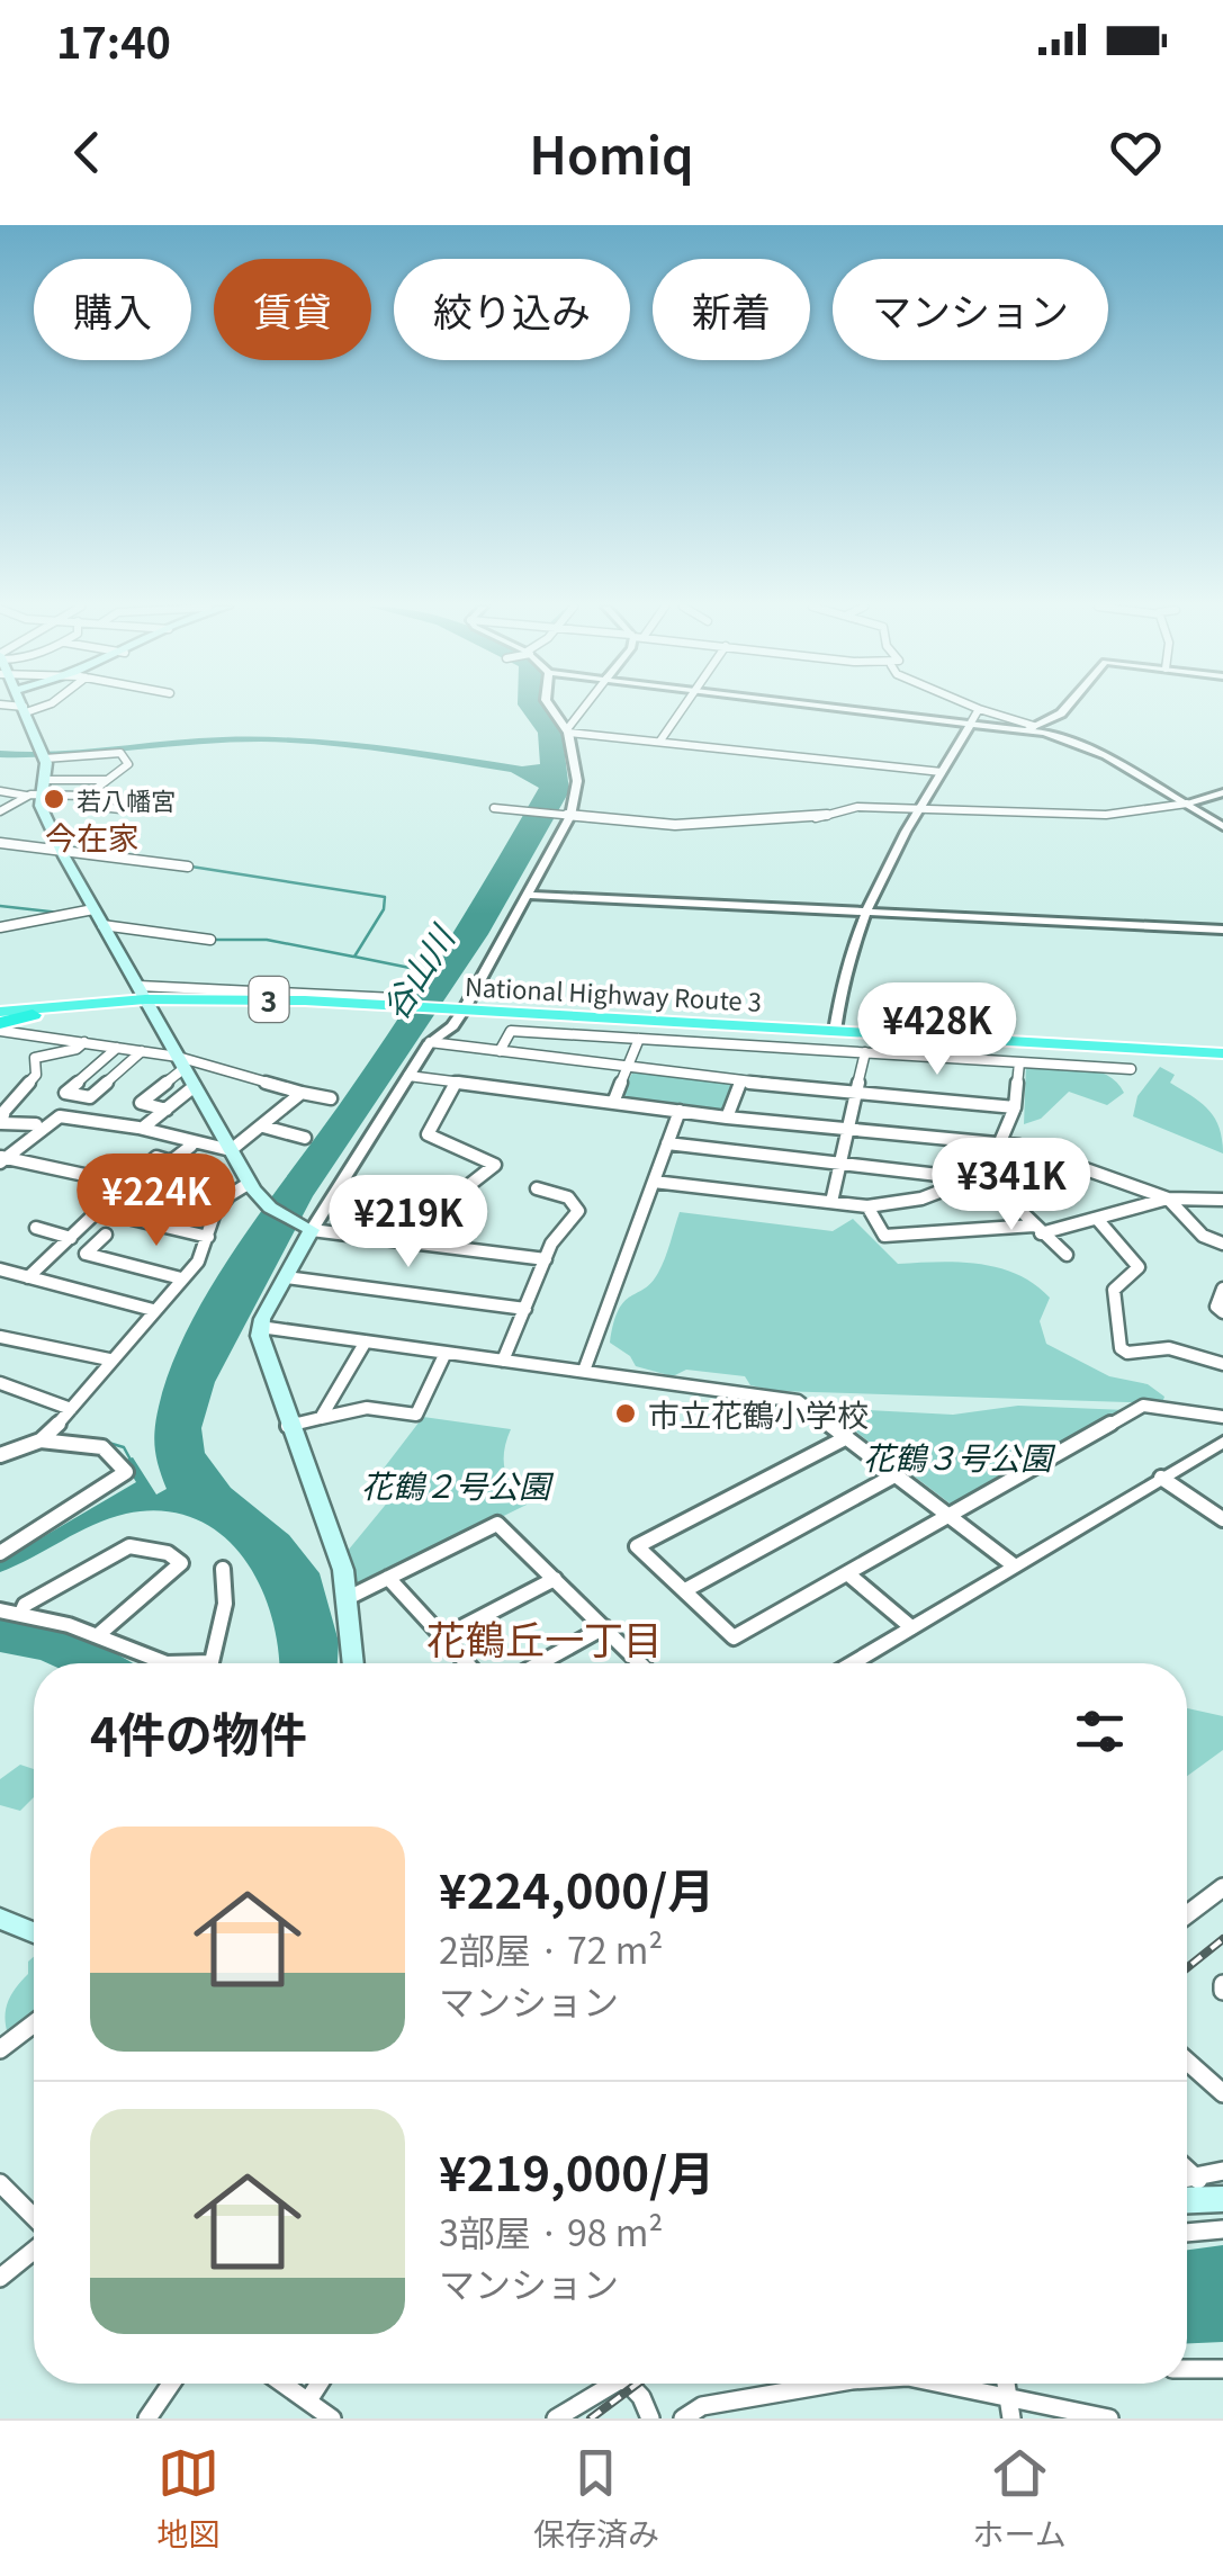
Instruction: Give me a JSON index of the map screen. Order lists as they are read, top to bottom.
{
  "streets": {
    "highway": ["National Highway Route 3", "3"]
  },
  "districts": ["今在家", "花鶴丘一丁目"],
  "water": ["谷山川"],
  "parks": ["花鶴３号公園", "花鶴２号公園"],
  "places": ["若八幡宮", "市立花鶴小学校"],
  "page": {
    "status": "17:40",
    "header": "Homiq",
    "chip": [
      "購入",
      "賃貸",
      "絞り込み",
      "新着",
      "マンション"
    ],
    "price": [
      "¥428K",
      "¥341K",
      "¥224K",
      "¥219K"
    ],
    "heading": "4件の物件",
    "list": [
      {
        "name": "¥224,000/月",
        "note": "2部屋 · 72 m² · マンション"
      },
      {
        "name": "¥219,000/月",
        "note": "3部屋 · 98 m² · マンション"
      }
    ],
    "tabs": ["地図", "保存済み", "ホーム"]
  }
}
